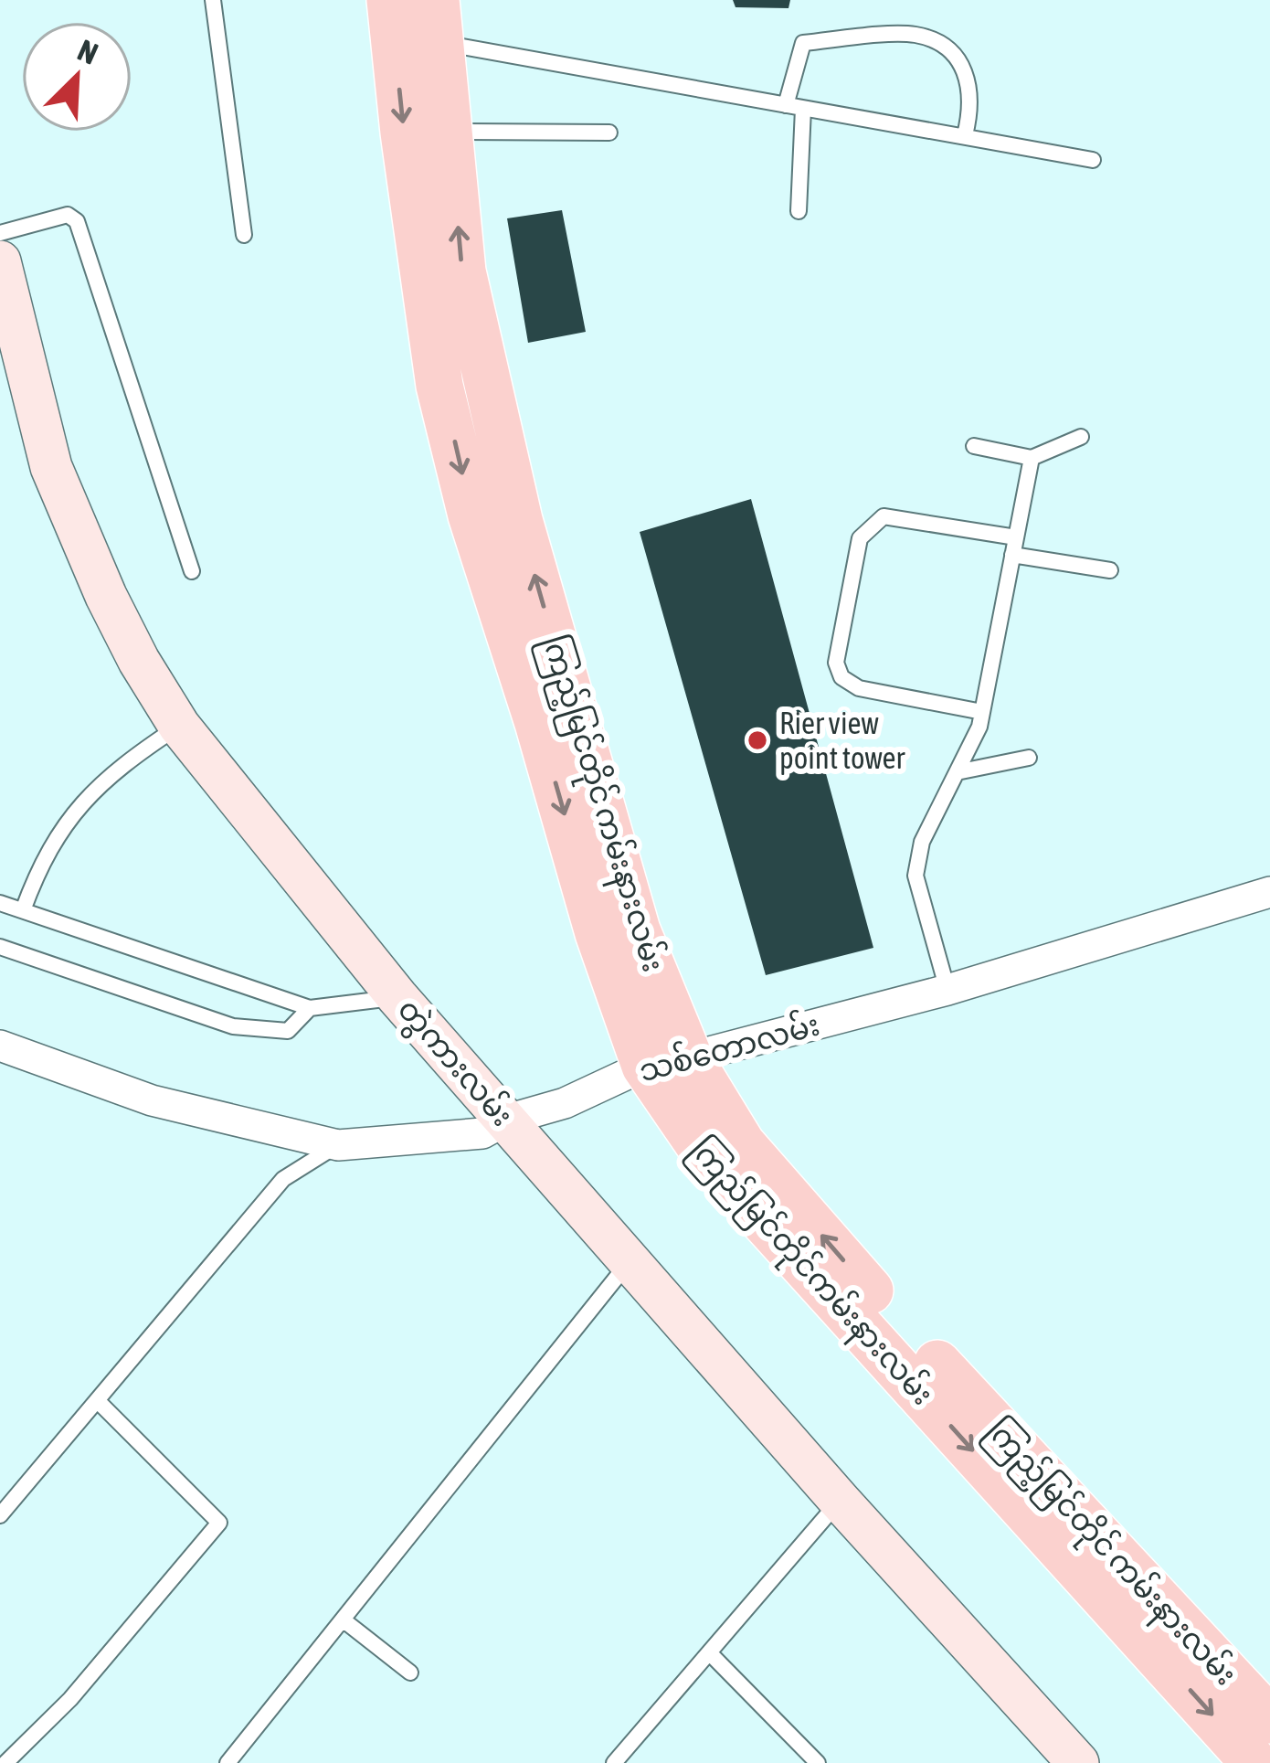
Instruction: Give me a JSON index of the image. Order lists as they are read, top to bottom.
{
  "streets": {
    "main road": ["ကြည့်မြင်တိုင် ကမ်းနားလမ်း", "တွဲကားလမ်း", "ကြည်မြင်တိုင်ကမ်းနားလမ်း"],
    "street": ["သစ်တောလမ်း"]
  },
  "crossings": [
    ["ကြည့်မြင်တိုင် ကမ်းနားလမ်း", "သစ်တောလမ်း"],
    ["ကြည့်မြင်တိုင် ကမ်းနားလမ်း", "ကြည်မြင်တိုင်ကမ်းနားလမ်း"],
    ["သစ်တောလမ်း", "တွဲကားလမ်း"]
  ],
  "one_way": ["ကြည်မြင်တိုင်ကမ်းနားလမ်း"],
  "places": ["Rier view point tower"],
  "north": "top right"
}
